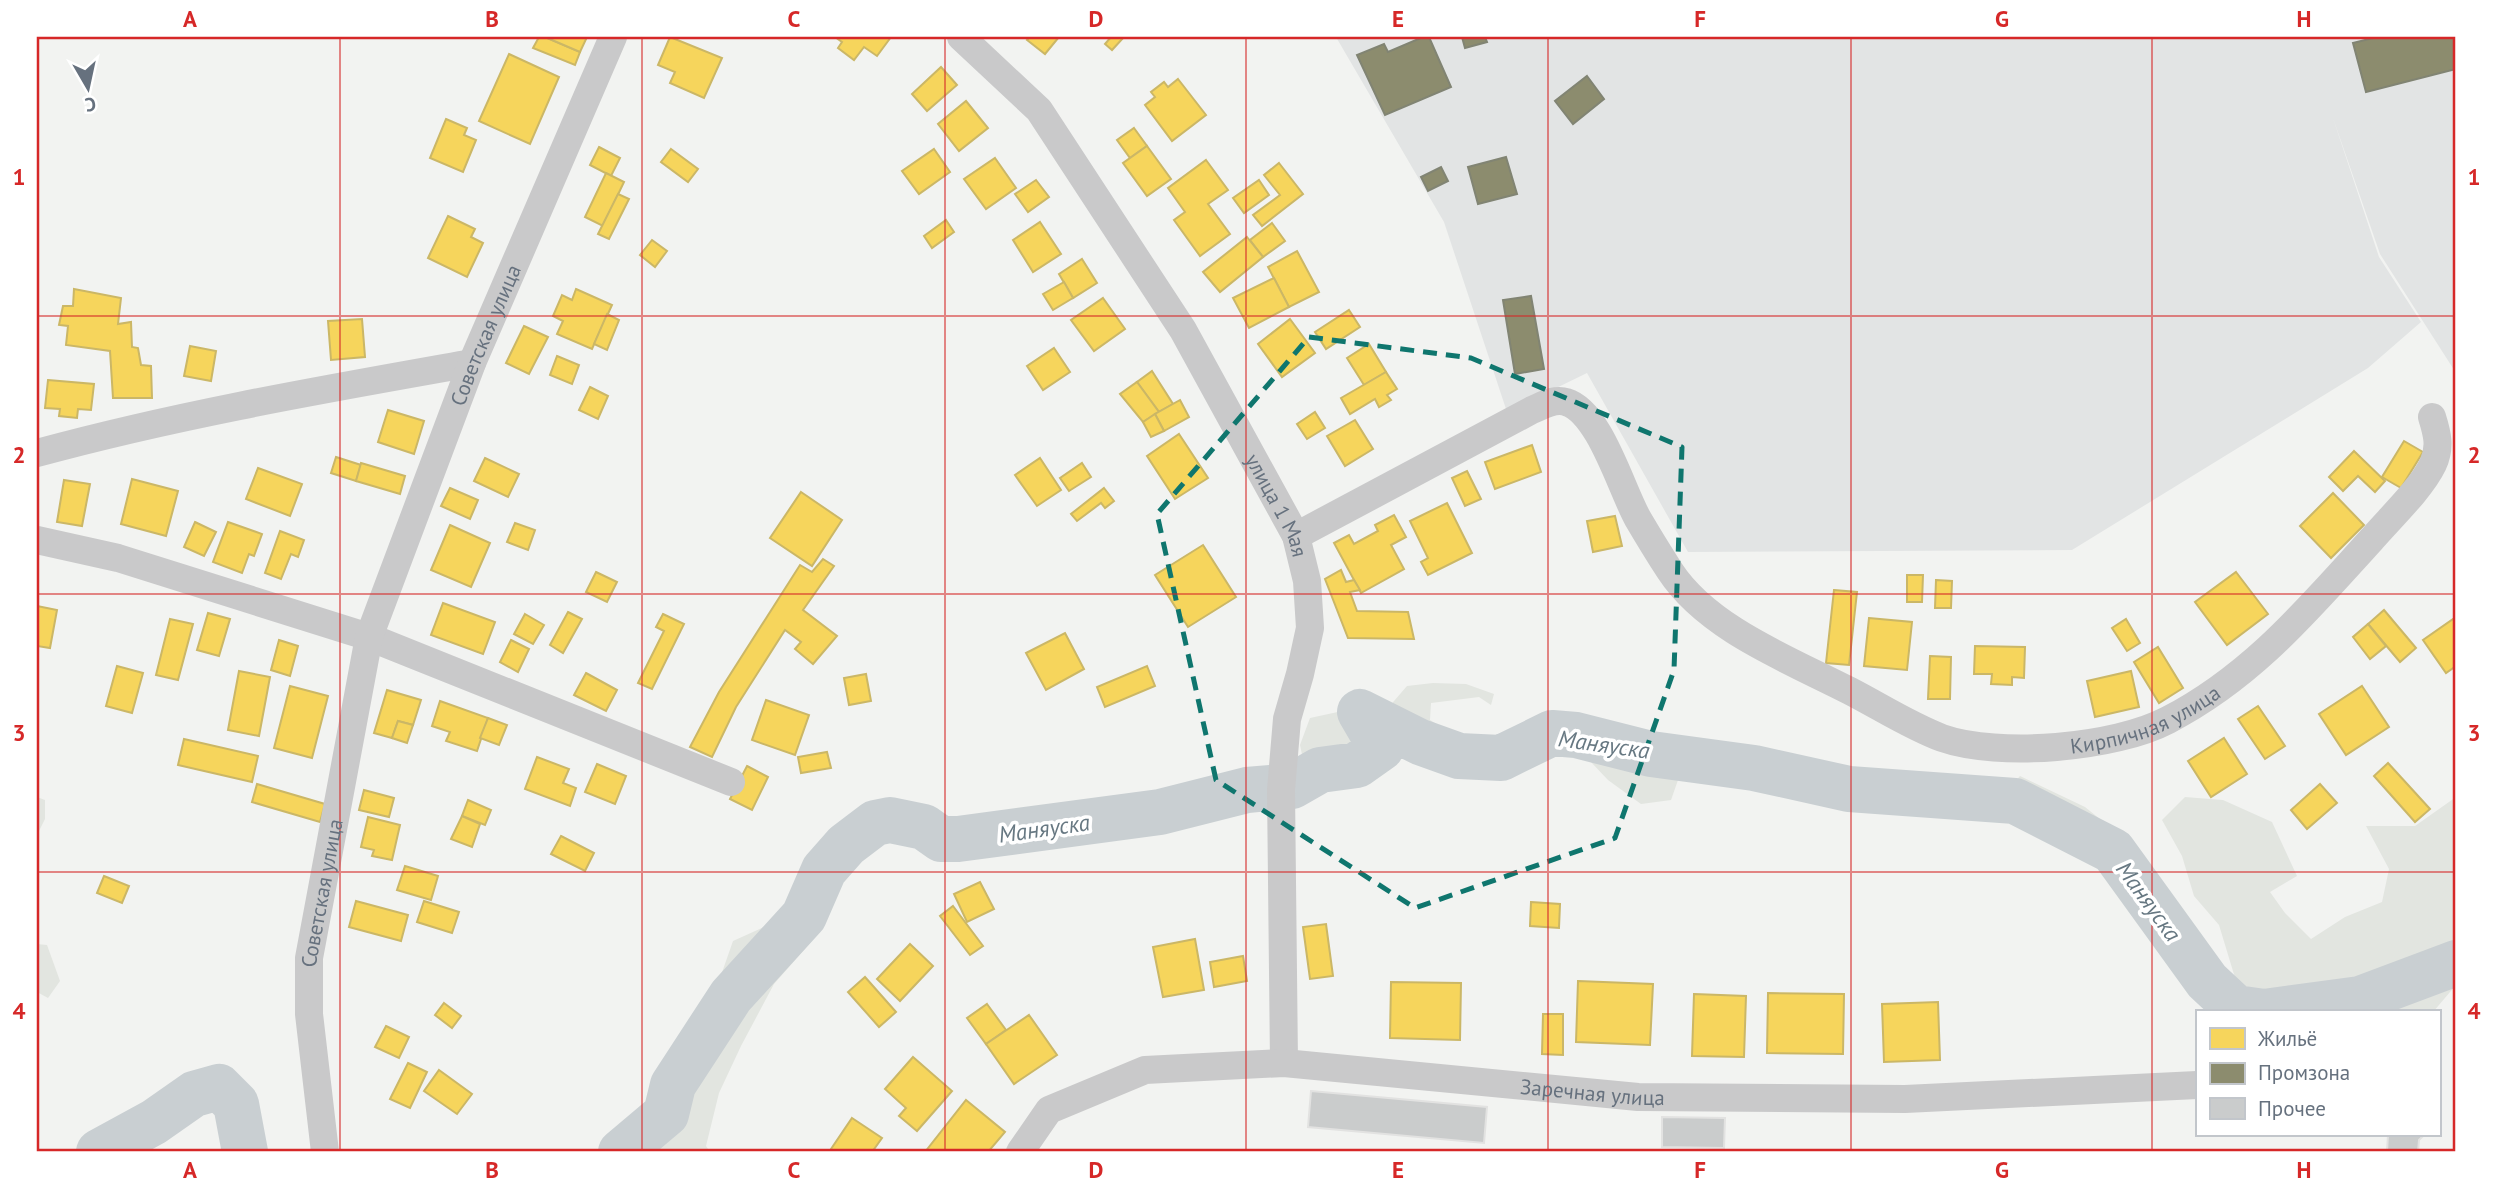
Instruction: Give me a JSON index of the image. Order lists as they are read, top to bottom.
{
  "streets": {
    "street": [
      "Советская улица",
      "улица 1 Мая",
      "Кирпичная улица",
      "Заречная улица"
    ]
  },
  "crossings": [
    ["улица 1 Мая", "Кирпичная улица"],
    ["улица 1 Мая", "Заречная улица"]
  ],
  "water": ["Маняуска"],
  "legend": ["Жильё", "Промзона", "Прочее"],
  "north": "bottom",
  "grid": {
    "columns": [
      "A",
      "B",
      "C",
      "D",
      "E",
      "F",
      "G",
      "H"
    ],
    "rows": [
      "1",
      "2",
      "3",
      "4"
    ]
  }
}
